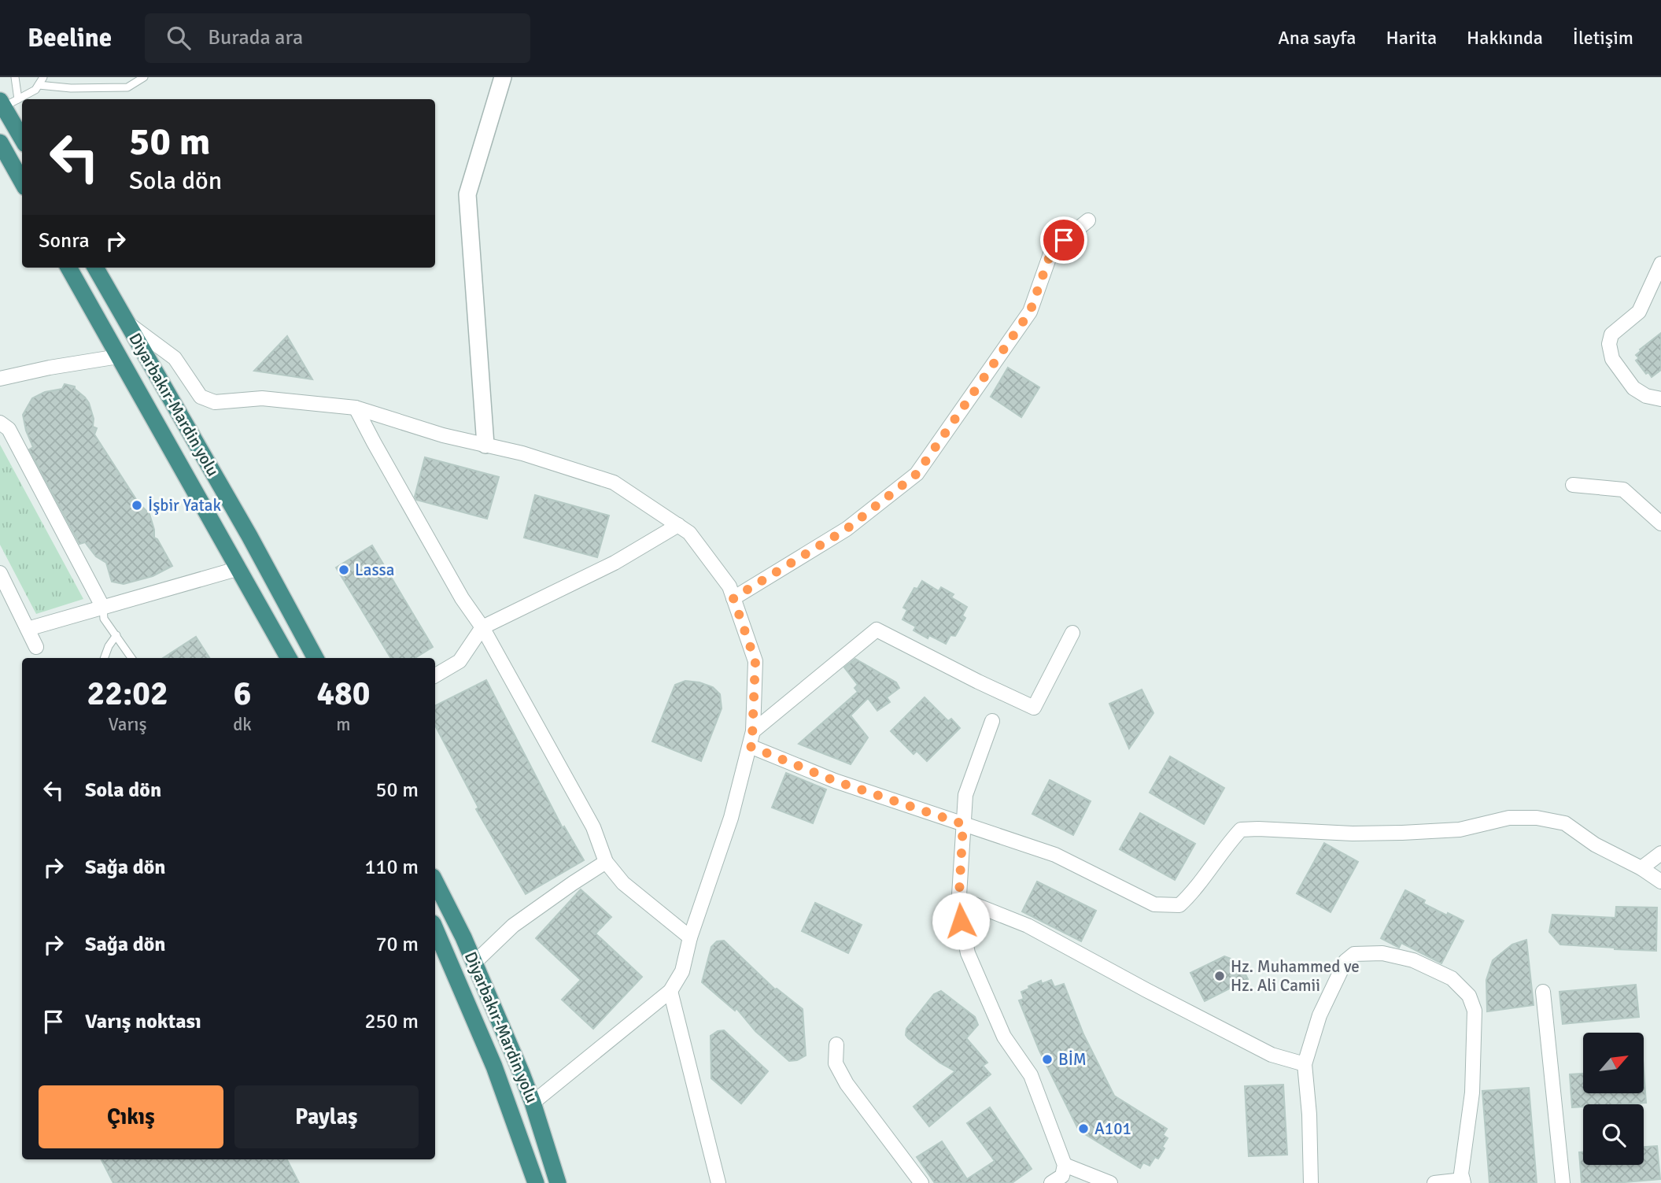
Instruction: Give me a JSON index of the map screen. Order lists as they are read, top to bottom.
{
  "streets": {
    "highway": ["Diyarbakır-Mardin yolu"]
  },
  "places": [
    "İşbir Yatak",
    "Lassa",
    "Hz. Muhammed ve Hz. Ali Camii",
    "BİM",
    "A101"
  ],
  "north": "top right",
  "page": {
    "header": "Beeline",
    "search": "Burada ara",
    "nav": [
      "Ana sayfa",
      "Harita",
      "Hakkında",
      "İletişim"
    ],
    "turn": ["50 m", "Sola dön"],
    "then": "Sonra",
    "eta": [
      "22:02",
      "Varış",
      "6",
      "dk",
      "480",
      "m"
    ],
    "list": [
      {
        "name": "Sola dön",
        "value": "50 m"
      },
      {
        "name": "Sağa dön",
        "value": "110 m"
      },
      {
        "name": "Sağa dön",
        "value": "70 m"
      },
      {
        "name": "Varış noktası",
        "value": "250 m"
      }
    ],
    "buttons": ["Çıkış", "Paylaş"]
  }
}
